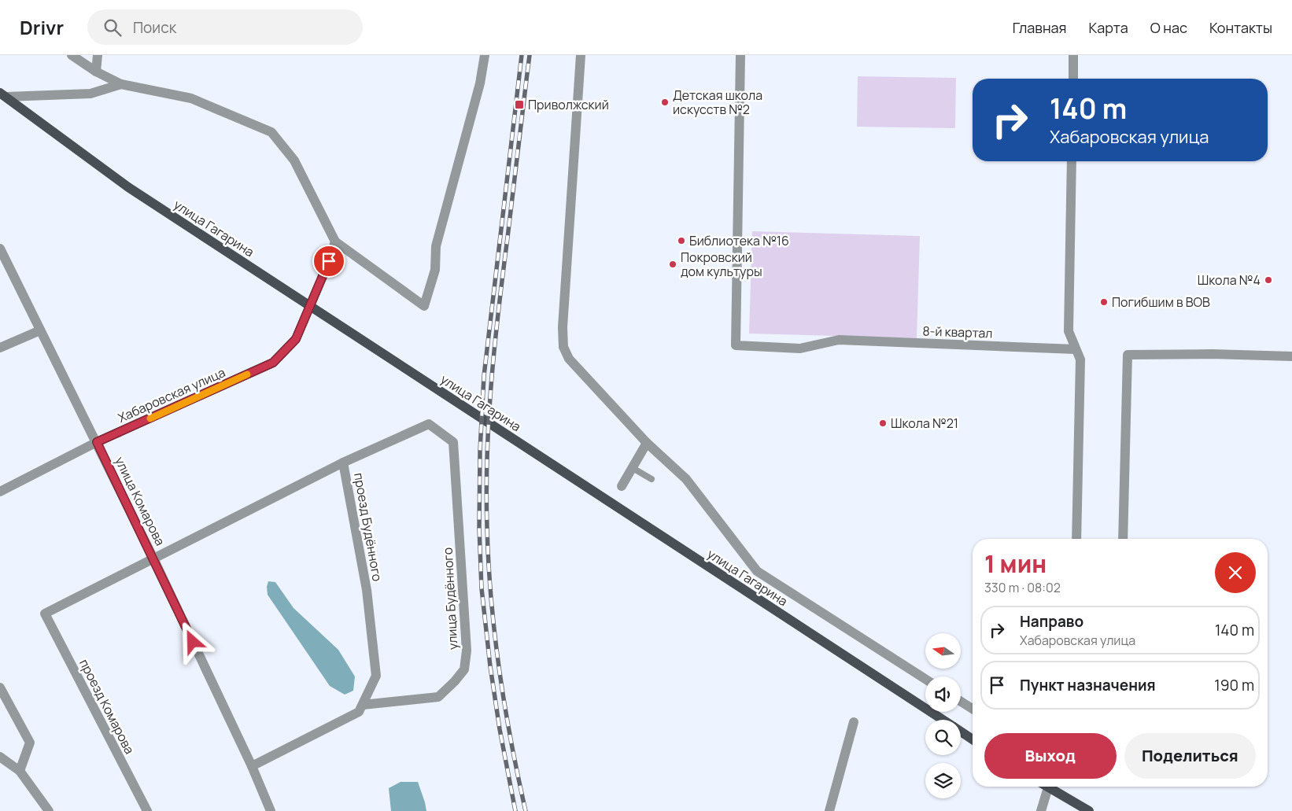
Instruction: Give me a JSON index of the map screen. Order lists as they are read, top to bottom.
{
  "streets": {
    "main road": ["улица Гагарина"],
    "street": [
      "8-й квартал",
      "Хабаровская улица",
      "улица Комарова",
      "проезд Будённого",
      "улица Будённого",
      "проезд Комарова"
    ]
  },
  "crossings": [
    ["Хабаровская улица", "улица Комарова"],
    ["улица Комарова", "проезд Будённого"],
    ["проезд Будённого", "улица Будённого"],
    ["проезд Будённого", "проезд Комарова"]
  ],
  "places": {
    "other": [
      "Детская школа искусств №2",
      "Библиотека №16",
      "Покровский дом культуры",
      "Школа №4",
      "Погибшим в ВОВ",
      "Школа №21"
    ],
    "transit": ["Приволжский"]
  },
  "north": "left",
  "page": {
    "header": "Drivr",
    "search": "Поиск",
    "nav": [
      "Главная",
      "Карта",
      "О нас",
      "Контакты"
    ],
    "turn": ["140 m", "Хабаровская улица"],
    "heading": ["1 мин", "330 m · 08:02"],
    "list": [
      {
        "name": "Направо",
        "note": "Хабаровская улица",
        "value": "140 m"
      },
      {
        "name": "Пункт назначения",
        "value": "190 m"
      }
    ],
    "buttons": ["Выход", "Поделиться"]
  }
}
